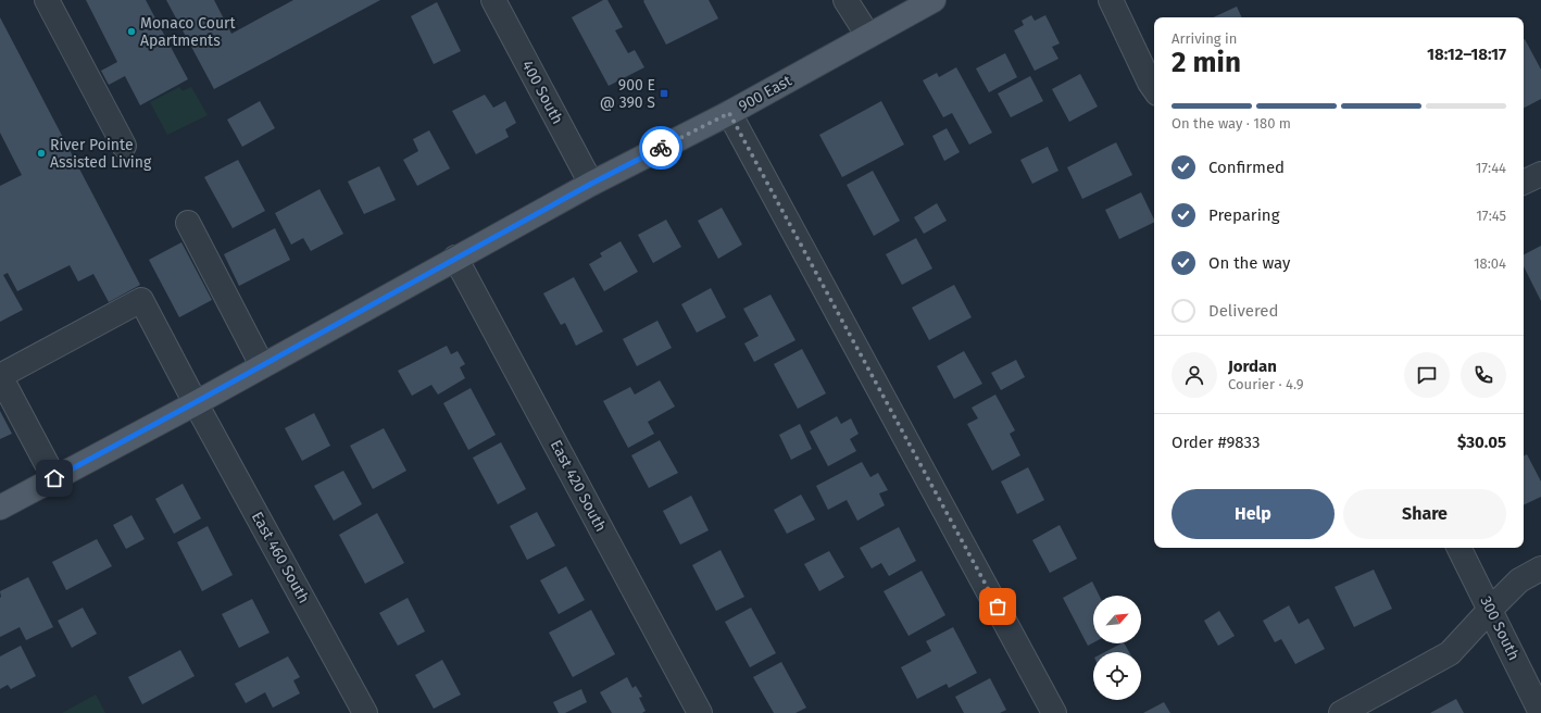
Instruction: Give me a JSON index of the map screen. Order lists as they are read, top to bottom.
{
  "streets": {
    "main road": ["900 East"],
    "street": [
      "400 South",
      "East 420 South",
      "East 460 South",
      "300 South"
    ]
  },
  "crossings": [
    ["400 South", "900 East"],
    ["900 East", "East 420 South"],
    ["900 East", "East 460 South"]
  ],
  "places": {
    "other": ["Monaco Court Apartments", "River Pointe Assisted Living"],
    "transit": ["900 E @ 390 S"]
  },
  "north": "top right",
  "page": {
    "heading": ["2 min", "Arriving in", "18:12–18:17"],
    "panel": [
      "Jordan",
      "Courier · 4.9",
      "Order #9833",
      "$30.05"
    ],
    "bar": "On the way · 180 m",
    "list": [
      ["Confirmed", "17:44"],
      ["Preparing", "17:45"],
      ["On the way", "18:04"],
      "Delivered"
    ],
    "buttons": ["Help", "Share"]
  }
}
